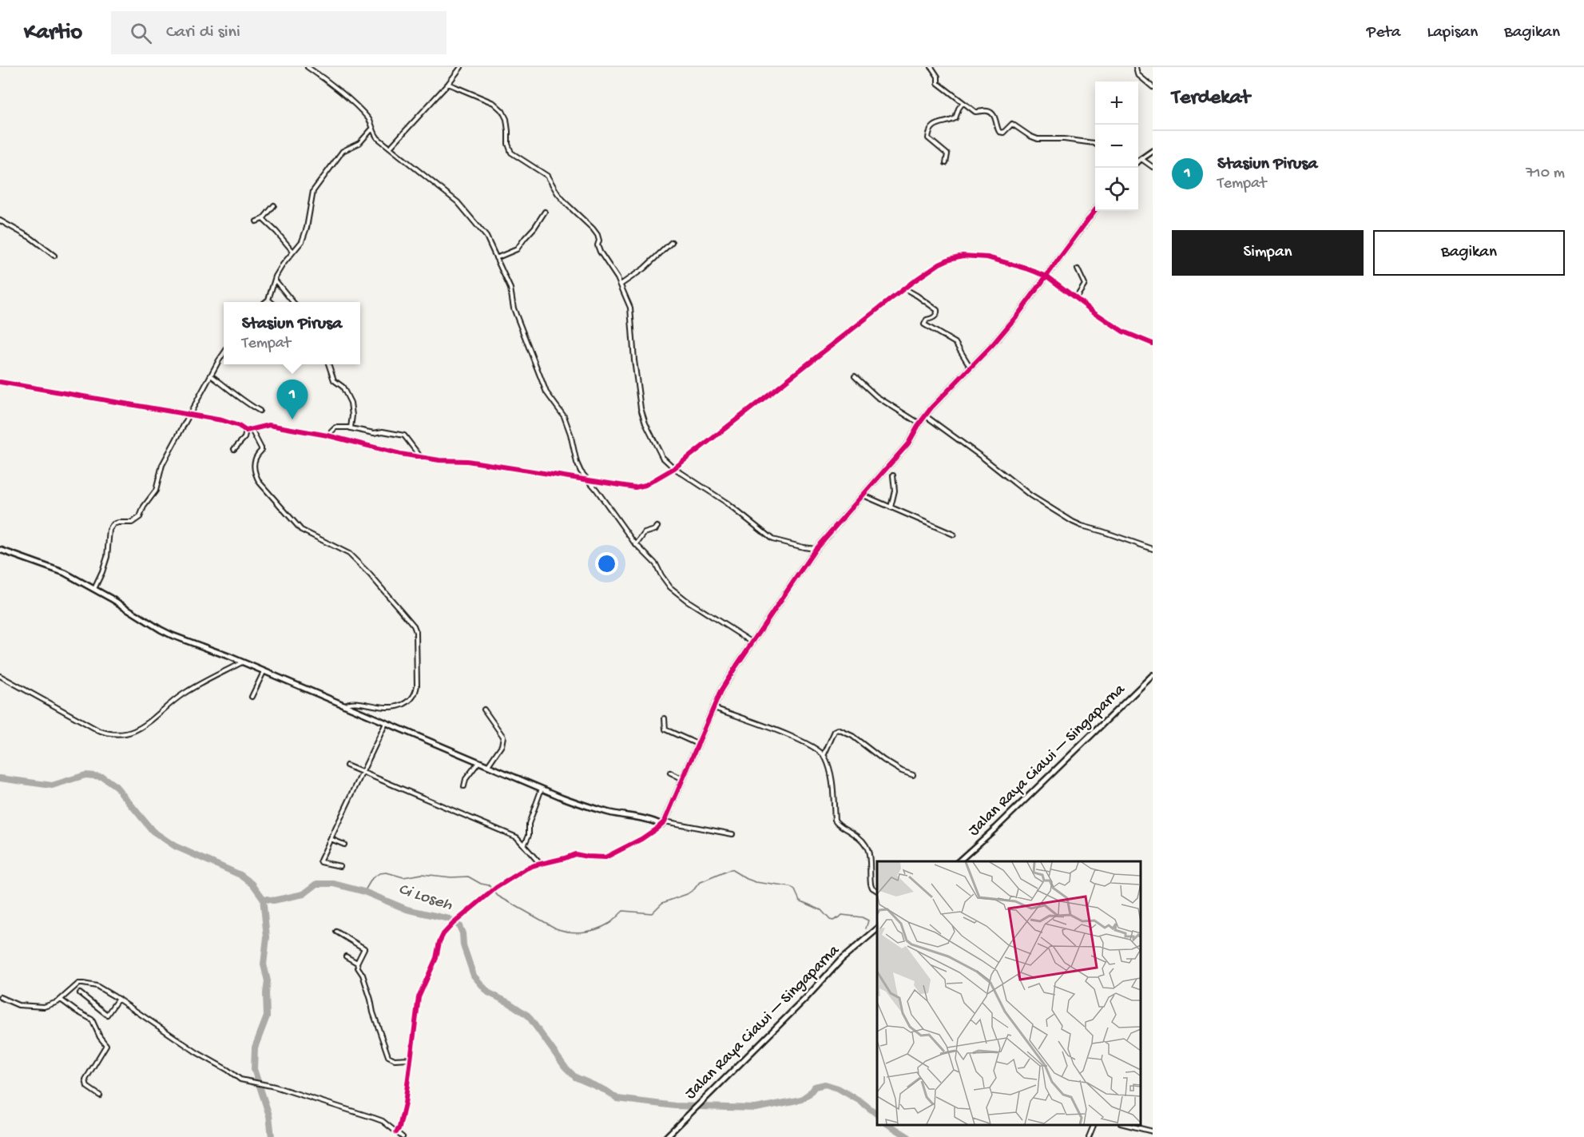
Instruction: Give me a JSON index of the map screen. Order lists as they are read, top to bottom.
{
  "streets": {
    "street": ["Jalan Raya Ciawi — Singaparna"]
  },
  "water": ["Ci Loseh"],
  "page": {
    "header": "Kartio",
    "search": "Cari di sini",
    "nav": ["Peta", "Lapisan", "Bagikan"],
    "heading": "Terdekat",
    "map_buttons": ["+", "−"],
    "list": [
      {
        "mark": "1",
        "name": "Stasiun Pirusa",
        "note": "Tempat",
        "value": "710 m"
      }
    ],
    "buttons": ["Simpan", "Bagikan"],
    "popup": ["Stasiun Pirusa", "Tempat"],
    "pins": "1"
  }
}
